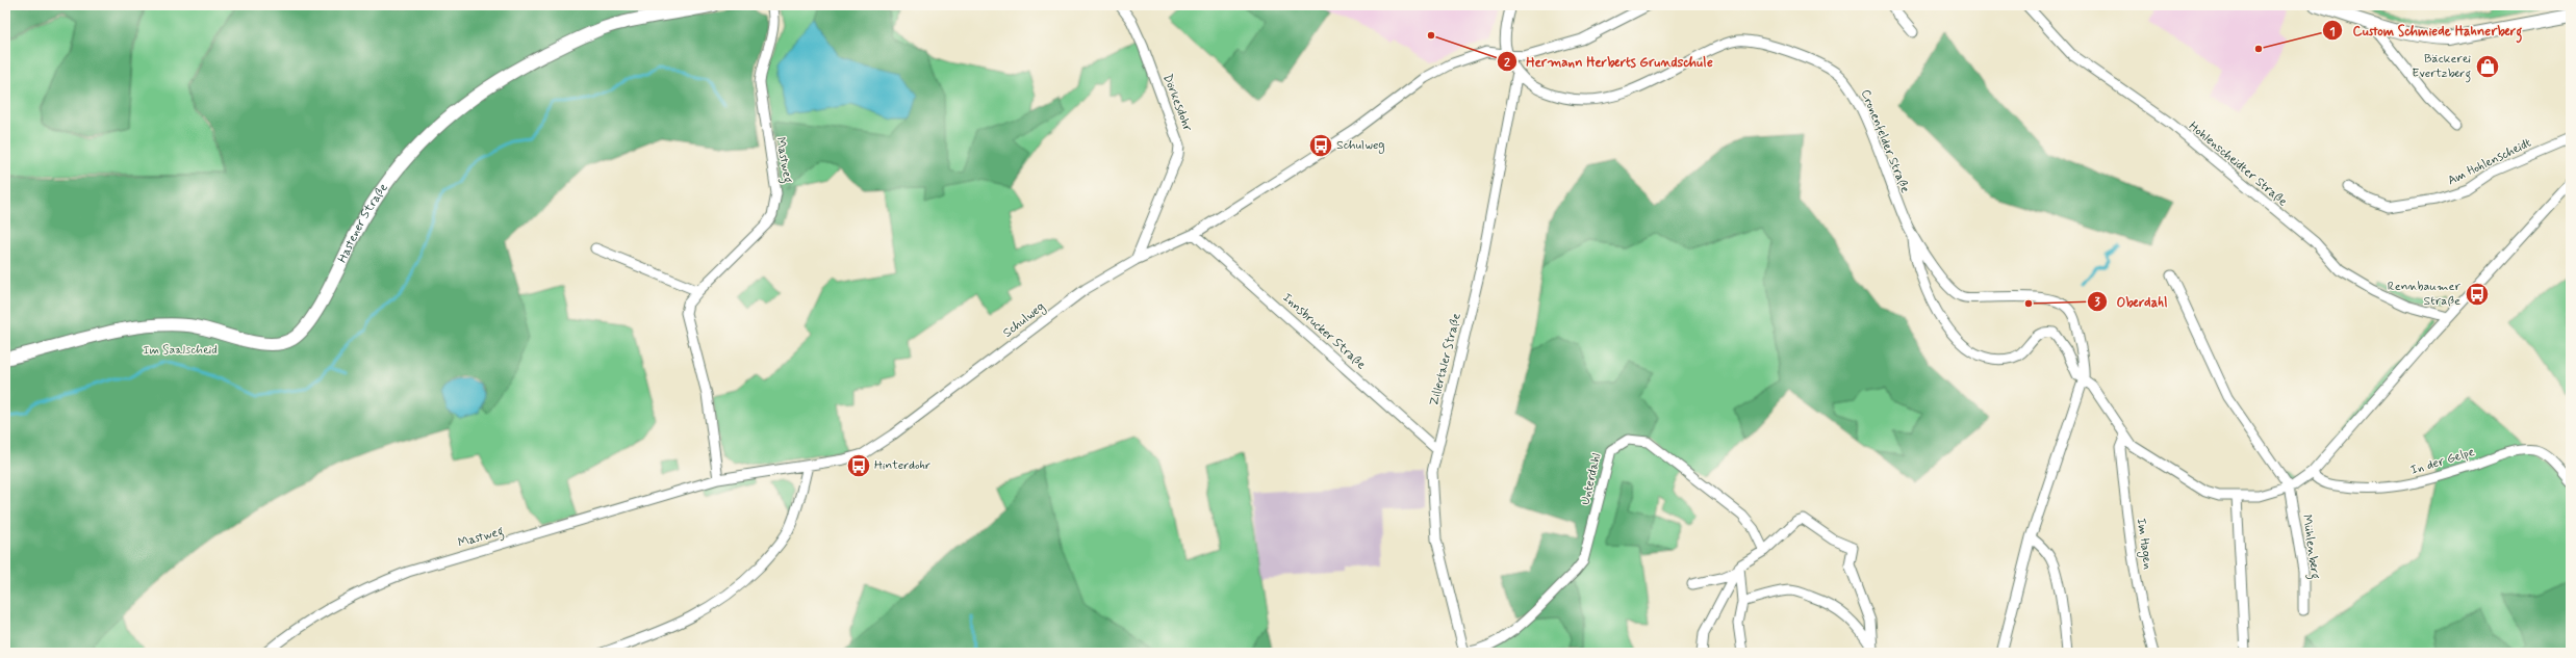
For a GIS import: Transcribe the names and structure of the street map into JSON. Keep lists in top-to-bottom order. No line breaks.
{"streets":{"main road":["Hastener Straße"],"street":["Dörkesdohr","Cronenfelder Straße","Mastweg","Am Hohlenscheidt","Hohlenscheidter Straße","Schulweg","Innsbrucker Straße","Zillertaler Straße","In der Gelpe","Unterdahl","Im Hagen","Mühlenberg"]},"crossings":[["Dörkesdohr","Schulweg"],["Cronenfelder Straße","Schulweg"],["Cronenfelder Straße","Zillertaler Straße"],["Mastweg","Schulweg"],["Schulweg","Innsbrucker Straße"],["Innsbrucker Straße","Zillertaler Straße"],["Zillertaler Straße","Unterdahl"]],"parks":["Im Saalscheid"],"places":{"other":["Hermann Herberts Grundschule","Custom Schmiede Hahnerberg","Oberdahl"],"shop":["Bäckerei Evertzberg"],"bus stop":["Schulweg","Rennbaumer Straße","Hinterdohr"]}}
